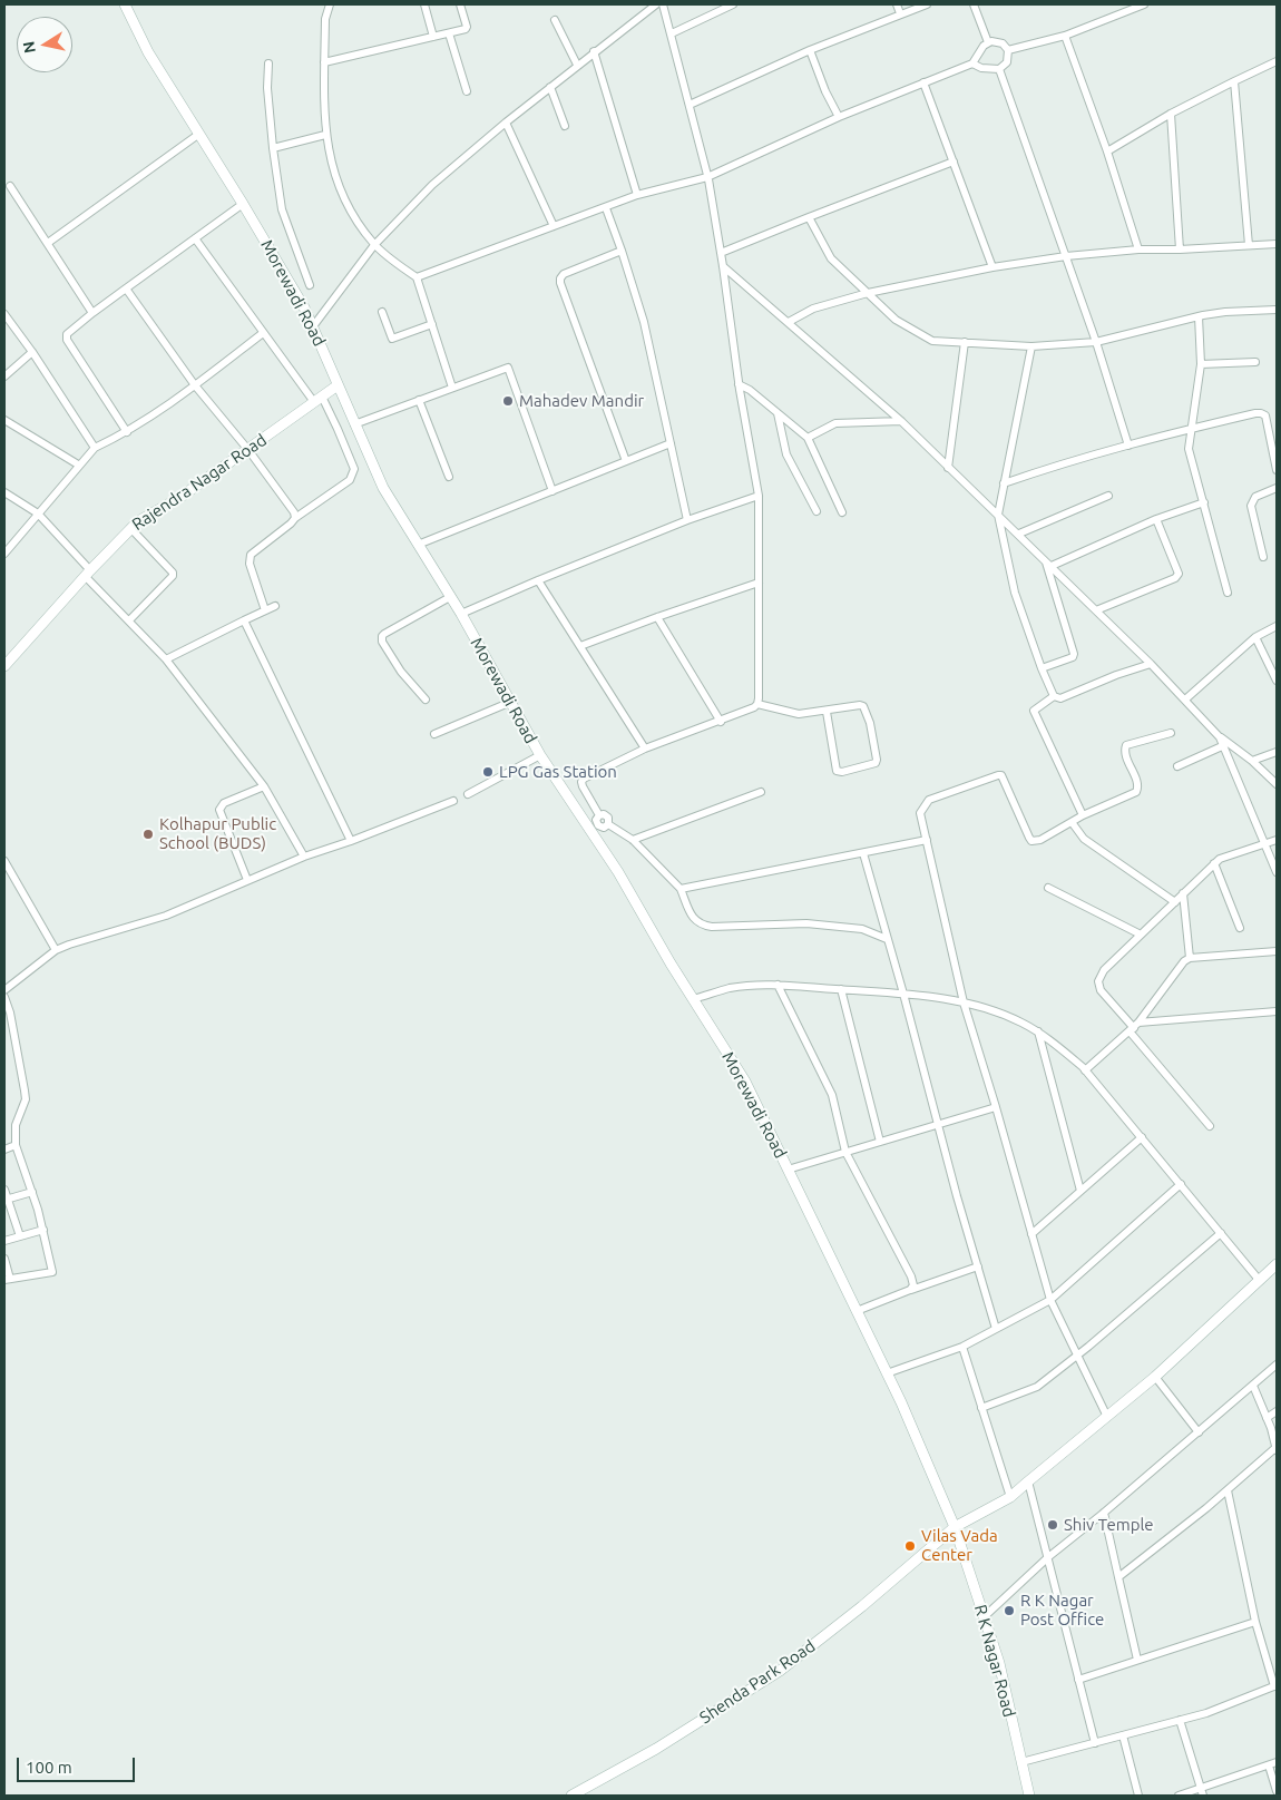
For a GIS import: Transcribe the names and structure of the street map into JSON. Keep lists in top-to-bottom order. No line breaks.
{"streets":{"main road":["Morewadi Road","Rajendra Nagar Road","R K Nagar Road","Shenda Park Road"]},"crossings":[["Morewadi Road","Rajendra Nagar Road"],["Morewadi Road","R K Nagar Road"],["Morewadi Road","Shenda Park Road"],["R K Nagar Road","Shenda Park Road"]],"places":["Mahadev Mandir","LPG Gas Station","Kolhapur Public School (BUDS)","Shiv Temple","Vilas Vada Center","R K Nagar Post Office"],"scale_bar":"100 m","north":"left"}
